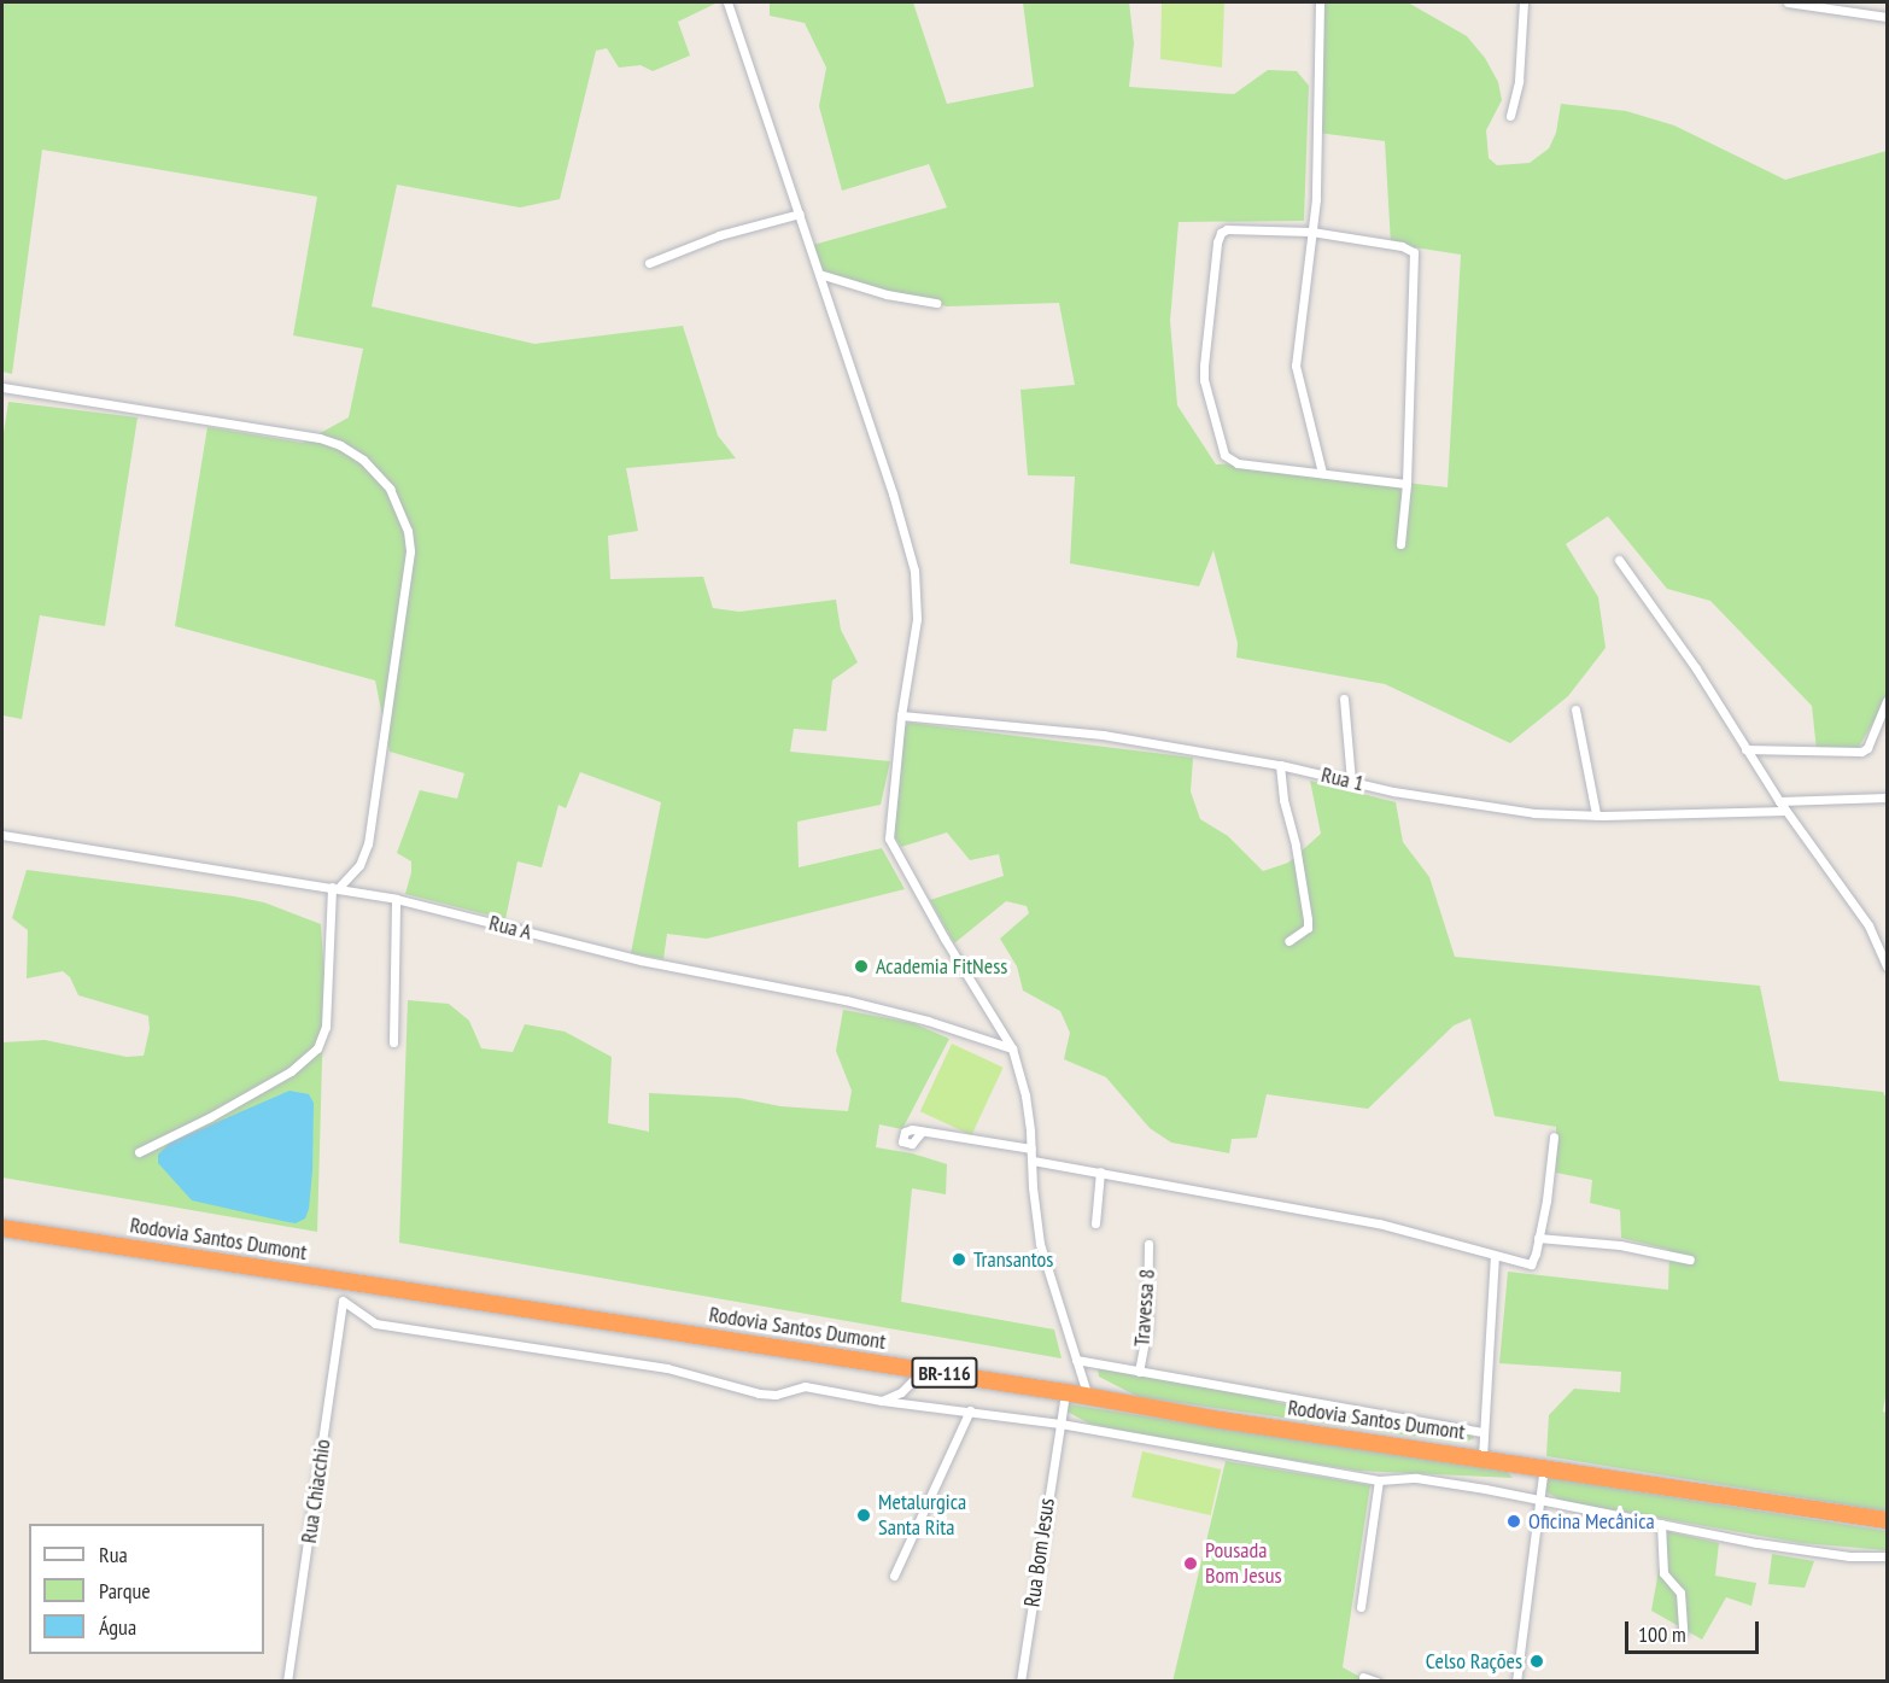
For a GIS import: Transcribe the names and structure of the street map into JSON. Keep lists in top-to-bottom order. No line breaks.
{"streets":{"highway":["Rodovia Santos Dumont","BR-116"],"street":["Rua 1","Rua A","Travessa 8","Rua Chiacchio","Rua Bom Jesus"]},"crossings":[["Rodovia Santos Dumont","Rua Bom Jesus"]],"places":["Academia FitNess","Transantos","Metalurgica Santa Rita","Oficina Mecânica","Pousada Bom Jesus","Celso Rações"],"legend":["Rua","Parque","Água"],"scale_bar":"100 m"}
